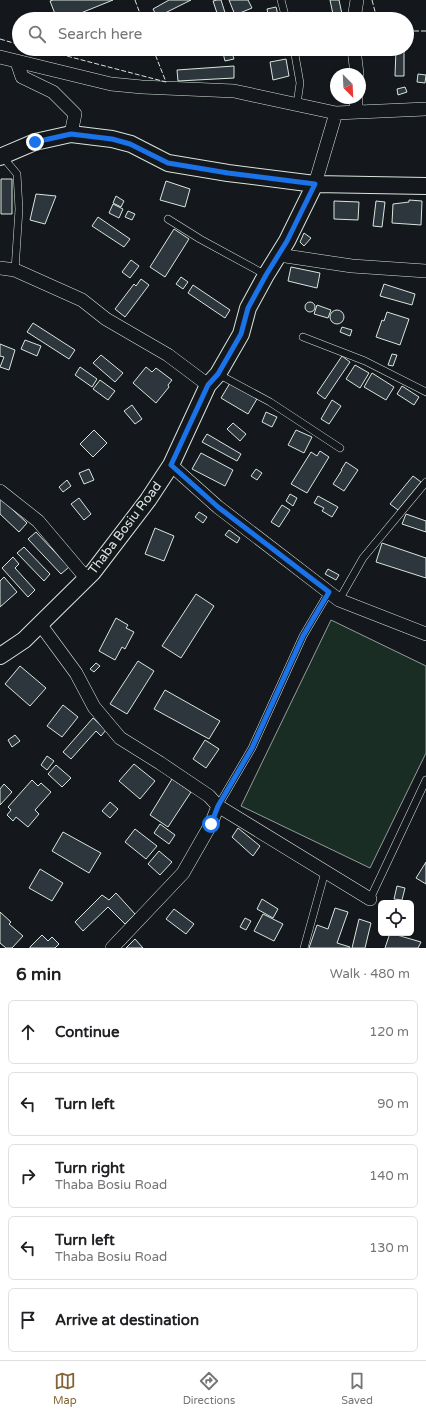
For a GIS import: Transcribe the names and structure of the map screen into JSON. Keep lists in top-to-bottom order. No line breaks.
{"streets":{"street":["Thaba Bosiu Road"]},"north":"bottom right","page":{"search":"Search here","heading":["6 min","Walk · 480 m"],"list":[["Continue","120 m"],["Turn left","90 m"],["Turn right","Thaba Bosiu Road","140 m"],["Turn left","Thaba Bosiu Road","130 m"],"Arrive at destination"],"nav":["Map","Directions","Saved"]}}
